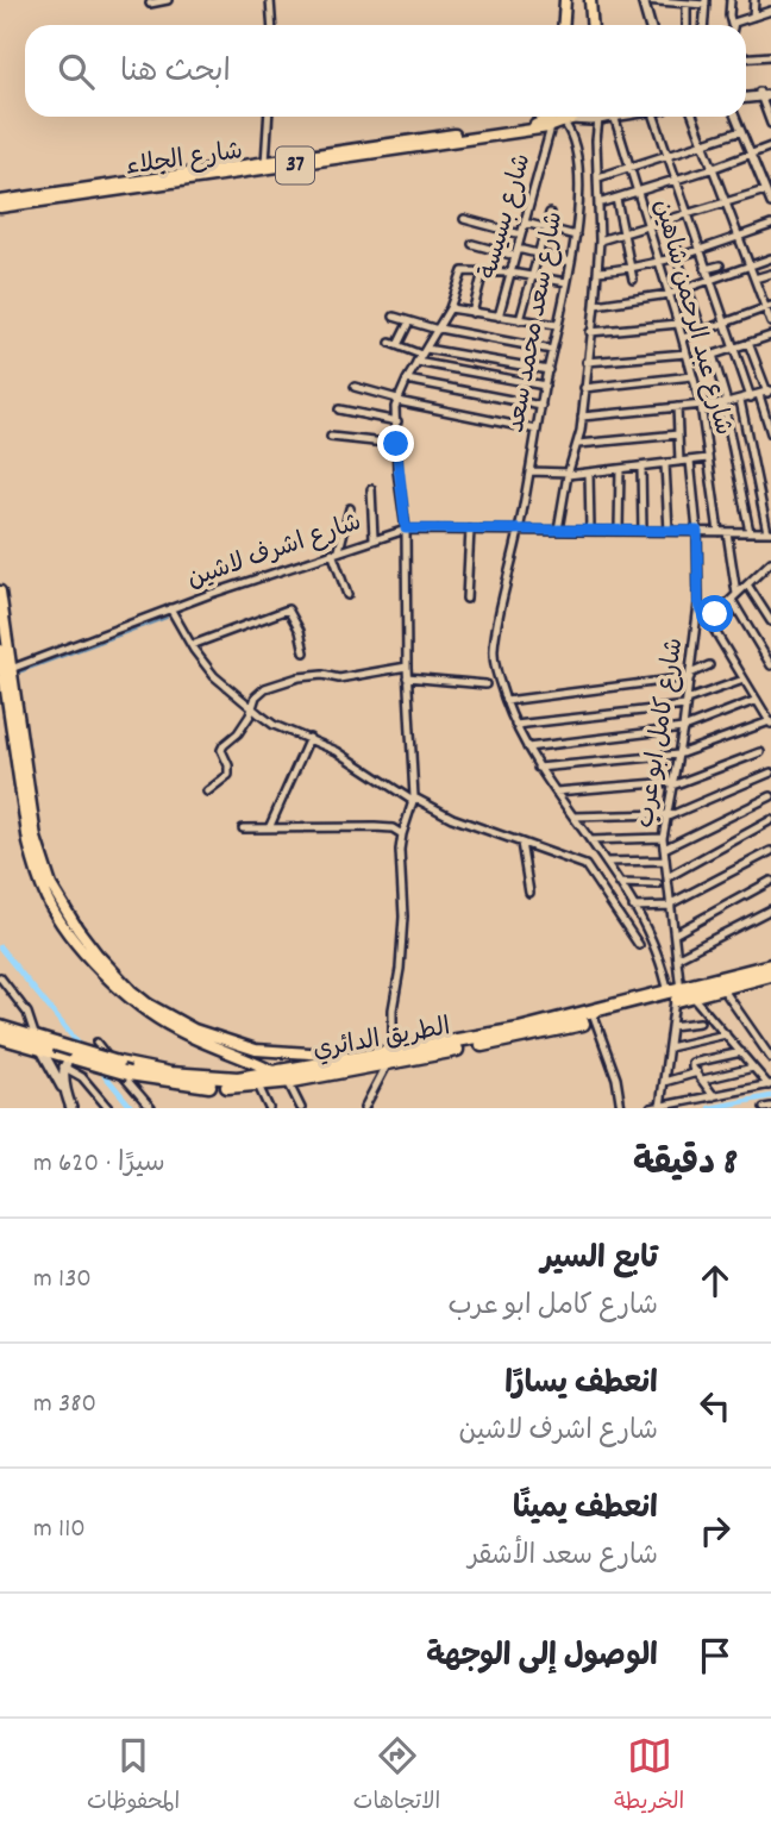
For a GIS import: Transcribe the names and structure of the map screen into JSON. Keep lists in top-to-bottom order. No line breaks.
{"streets":{"highway":["الطريق الدائري"],"main road":["شارع الجلاء","37"],"street":["شارع بسيسة","شارع عبد الرحمن شاهين","شارع سعد محمد سعد","شارع اشرف لاشين","شارع كامل ابو عرب"]},"crossings":[["شارع الجلاء","شارع بسيسة"],["شارع الجلاء","شارع سعد محمد سعد"],["شارع عبد الرحمن شاهين","شارع اشرف لاشين"],["شارع سعد محمد سعد","شارع اشرف لاشين"],["شارع سعد محمد سعد","شارع كامل ابو عرب"],["شارع سعد محمد سعد","الطريق الدائري"],["شارع اشرف لاشين","شارع كامل ابو عرب"],["شارع اشرف لاشين","الطريق الدائري"],["شارع كامل ابو عرب","الطريق الدائري"]],"page":{"search":"ابحث هنا","heading":["8 دقيقة","سيرًا · 620 m"],"list":[["تابع السير","شارع كامل ابو عرب","130 m"],["انعطف يسارًا","شارع اشرف لاشين","380 m"],["انعطف يمينًا","شارع سعد الأشقر","110 m"],"الوصول إلى الوجهة"],"nav":["الخريطة","الاتجاهات","المحفوظات"]}}
